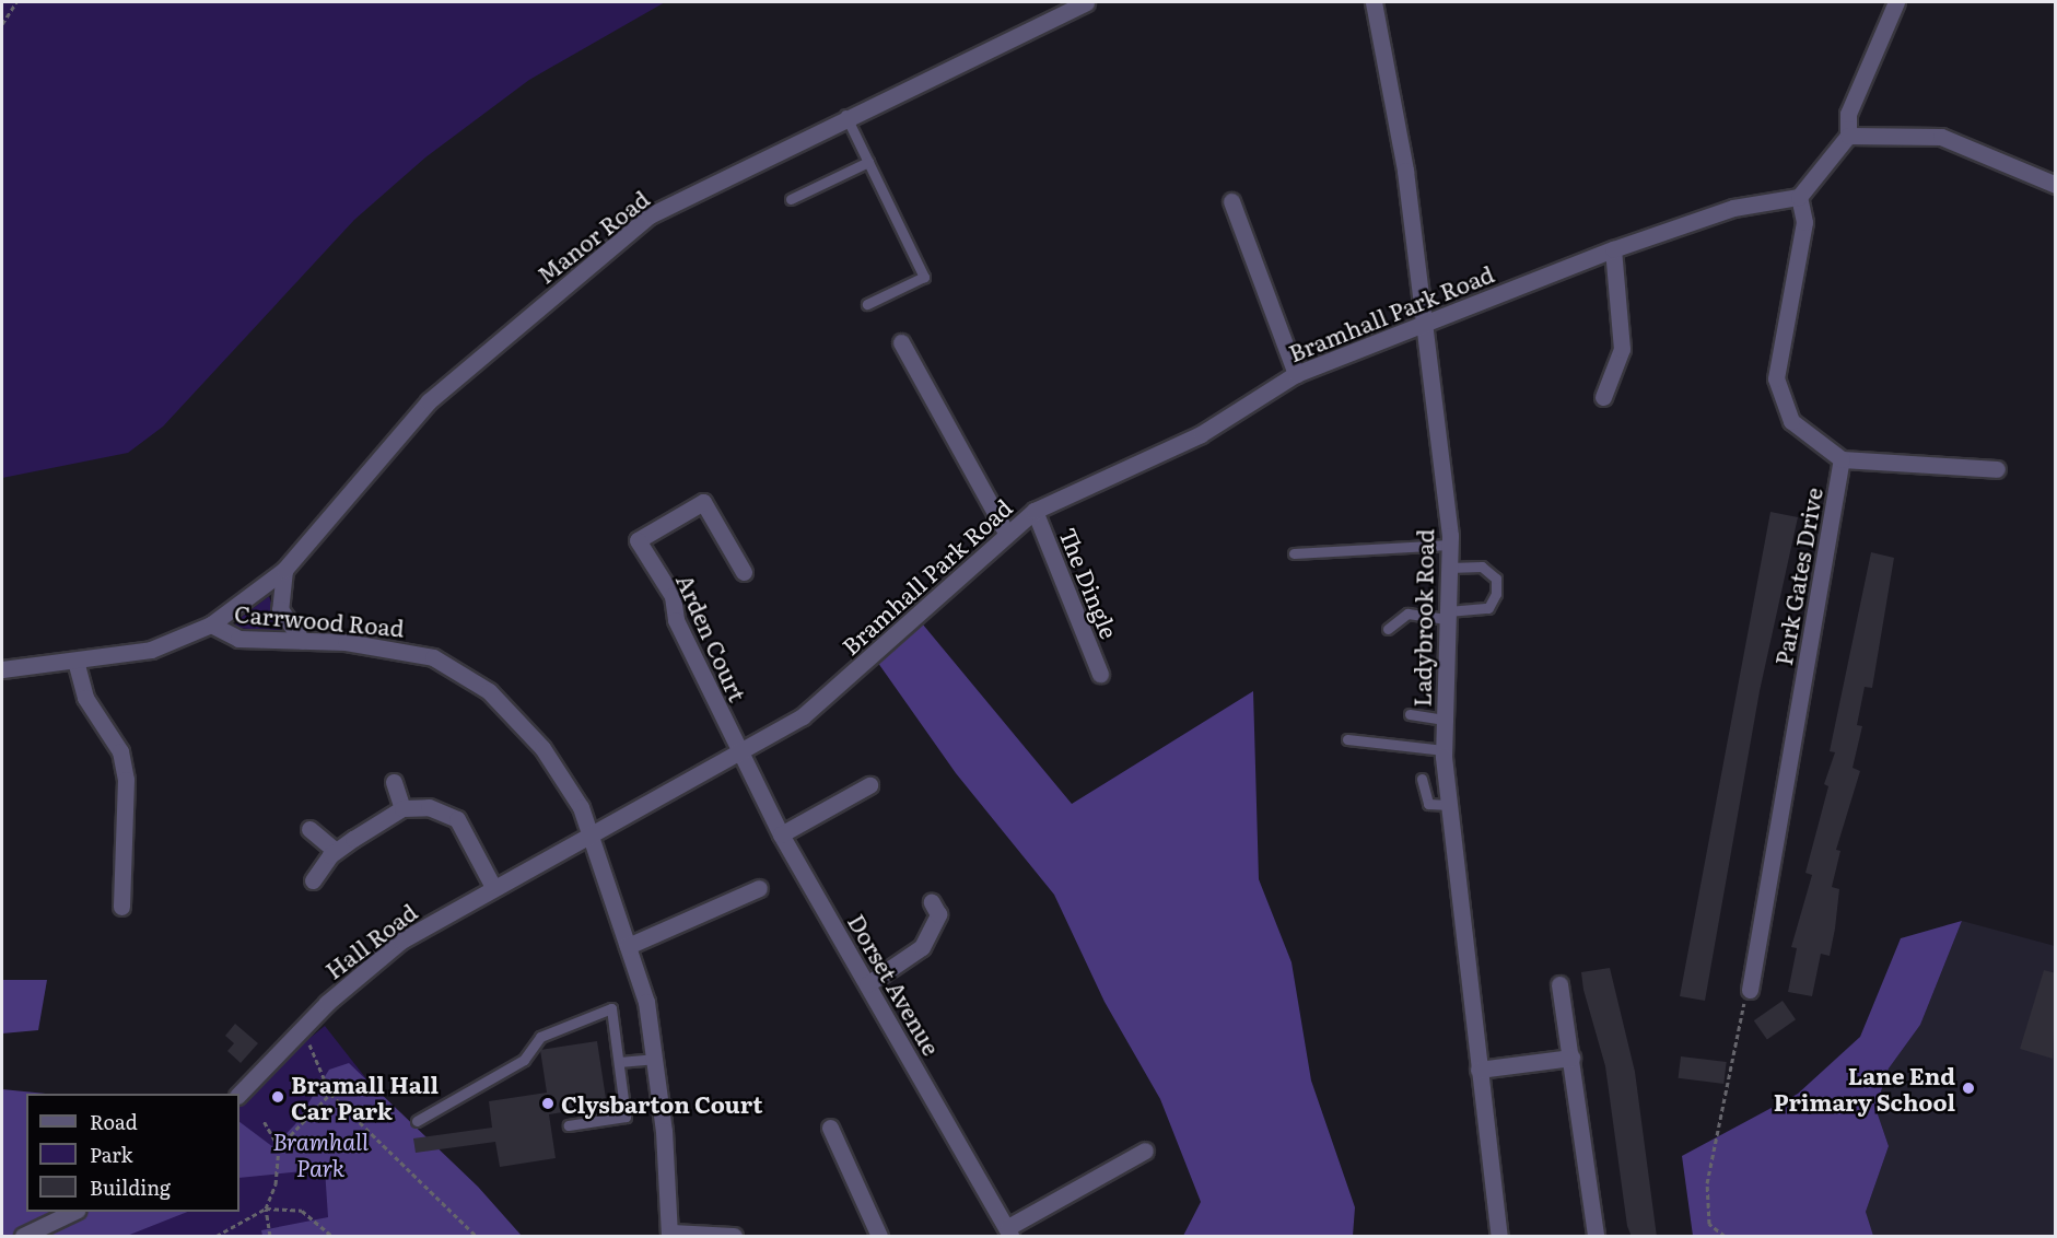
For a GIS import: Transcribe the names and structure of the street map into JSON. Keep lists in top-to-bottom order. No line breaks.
{"streets":{"street":["Manor Road","Bramhall Park Road","Park Gates Drive","The Dingle","Ladybrook Road","Carrwood Road","Arden Court","Hall Road","Dorset Avenue"]},"crossings":[["Manor Road","Carrwood Road"],["Bramhall Park Road","Park Gates Drive"],["Bramhall Park Road","The Dingle"],["Bramhall Park Road","Ladybrook Road"],["Bramhall Park Road","Carrwood Road"],["Bramhall Park Road","Arden Court"],["Bramhall Park Road","Hall Road"],["Bramhall Park Road","Dorset Avenue"],["Carrwood Road","Hall Road"],["Arden Court","Dorset Avenue"]],"parks":["Bramhall Park"],"places":["Lane End Primary School","Bramall Hall Car Park","Clysbarton Court"],"legend":["Road","Park","Building"]}
